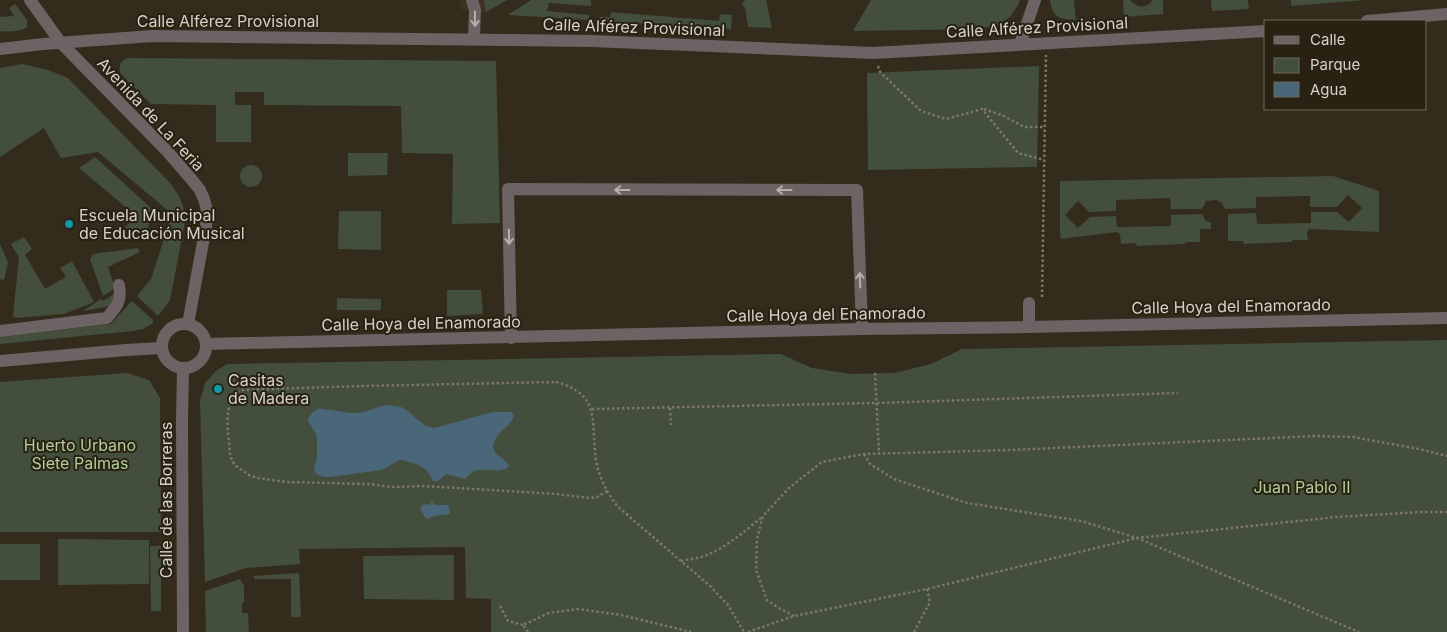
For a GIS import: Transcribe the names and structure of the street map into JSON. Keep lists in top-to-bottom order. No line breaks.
{"streets":{"street":["Calle Alférez Provisional","Avenida de La Feria","Calle Hoya del Enamorado","Calle de las Borreras"]},"crossings":[["Calle Alférez Provisional","Avenida de La Feria"],["Avenida de La Feria","Calle Hoya del Enamorado"],["Avenida de La Feria","Calle de las Borreras"],["Calle Hoya del Enamorado","Calle de las Borreras"]],"parks":["Huerto Urbano Siete Palmas","Juan Pablo II"],"places":["Escuela Municipal de Educación Musical","Casitas de Madera"],"legend":["Calle","Parque","Agua"]}
